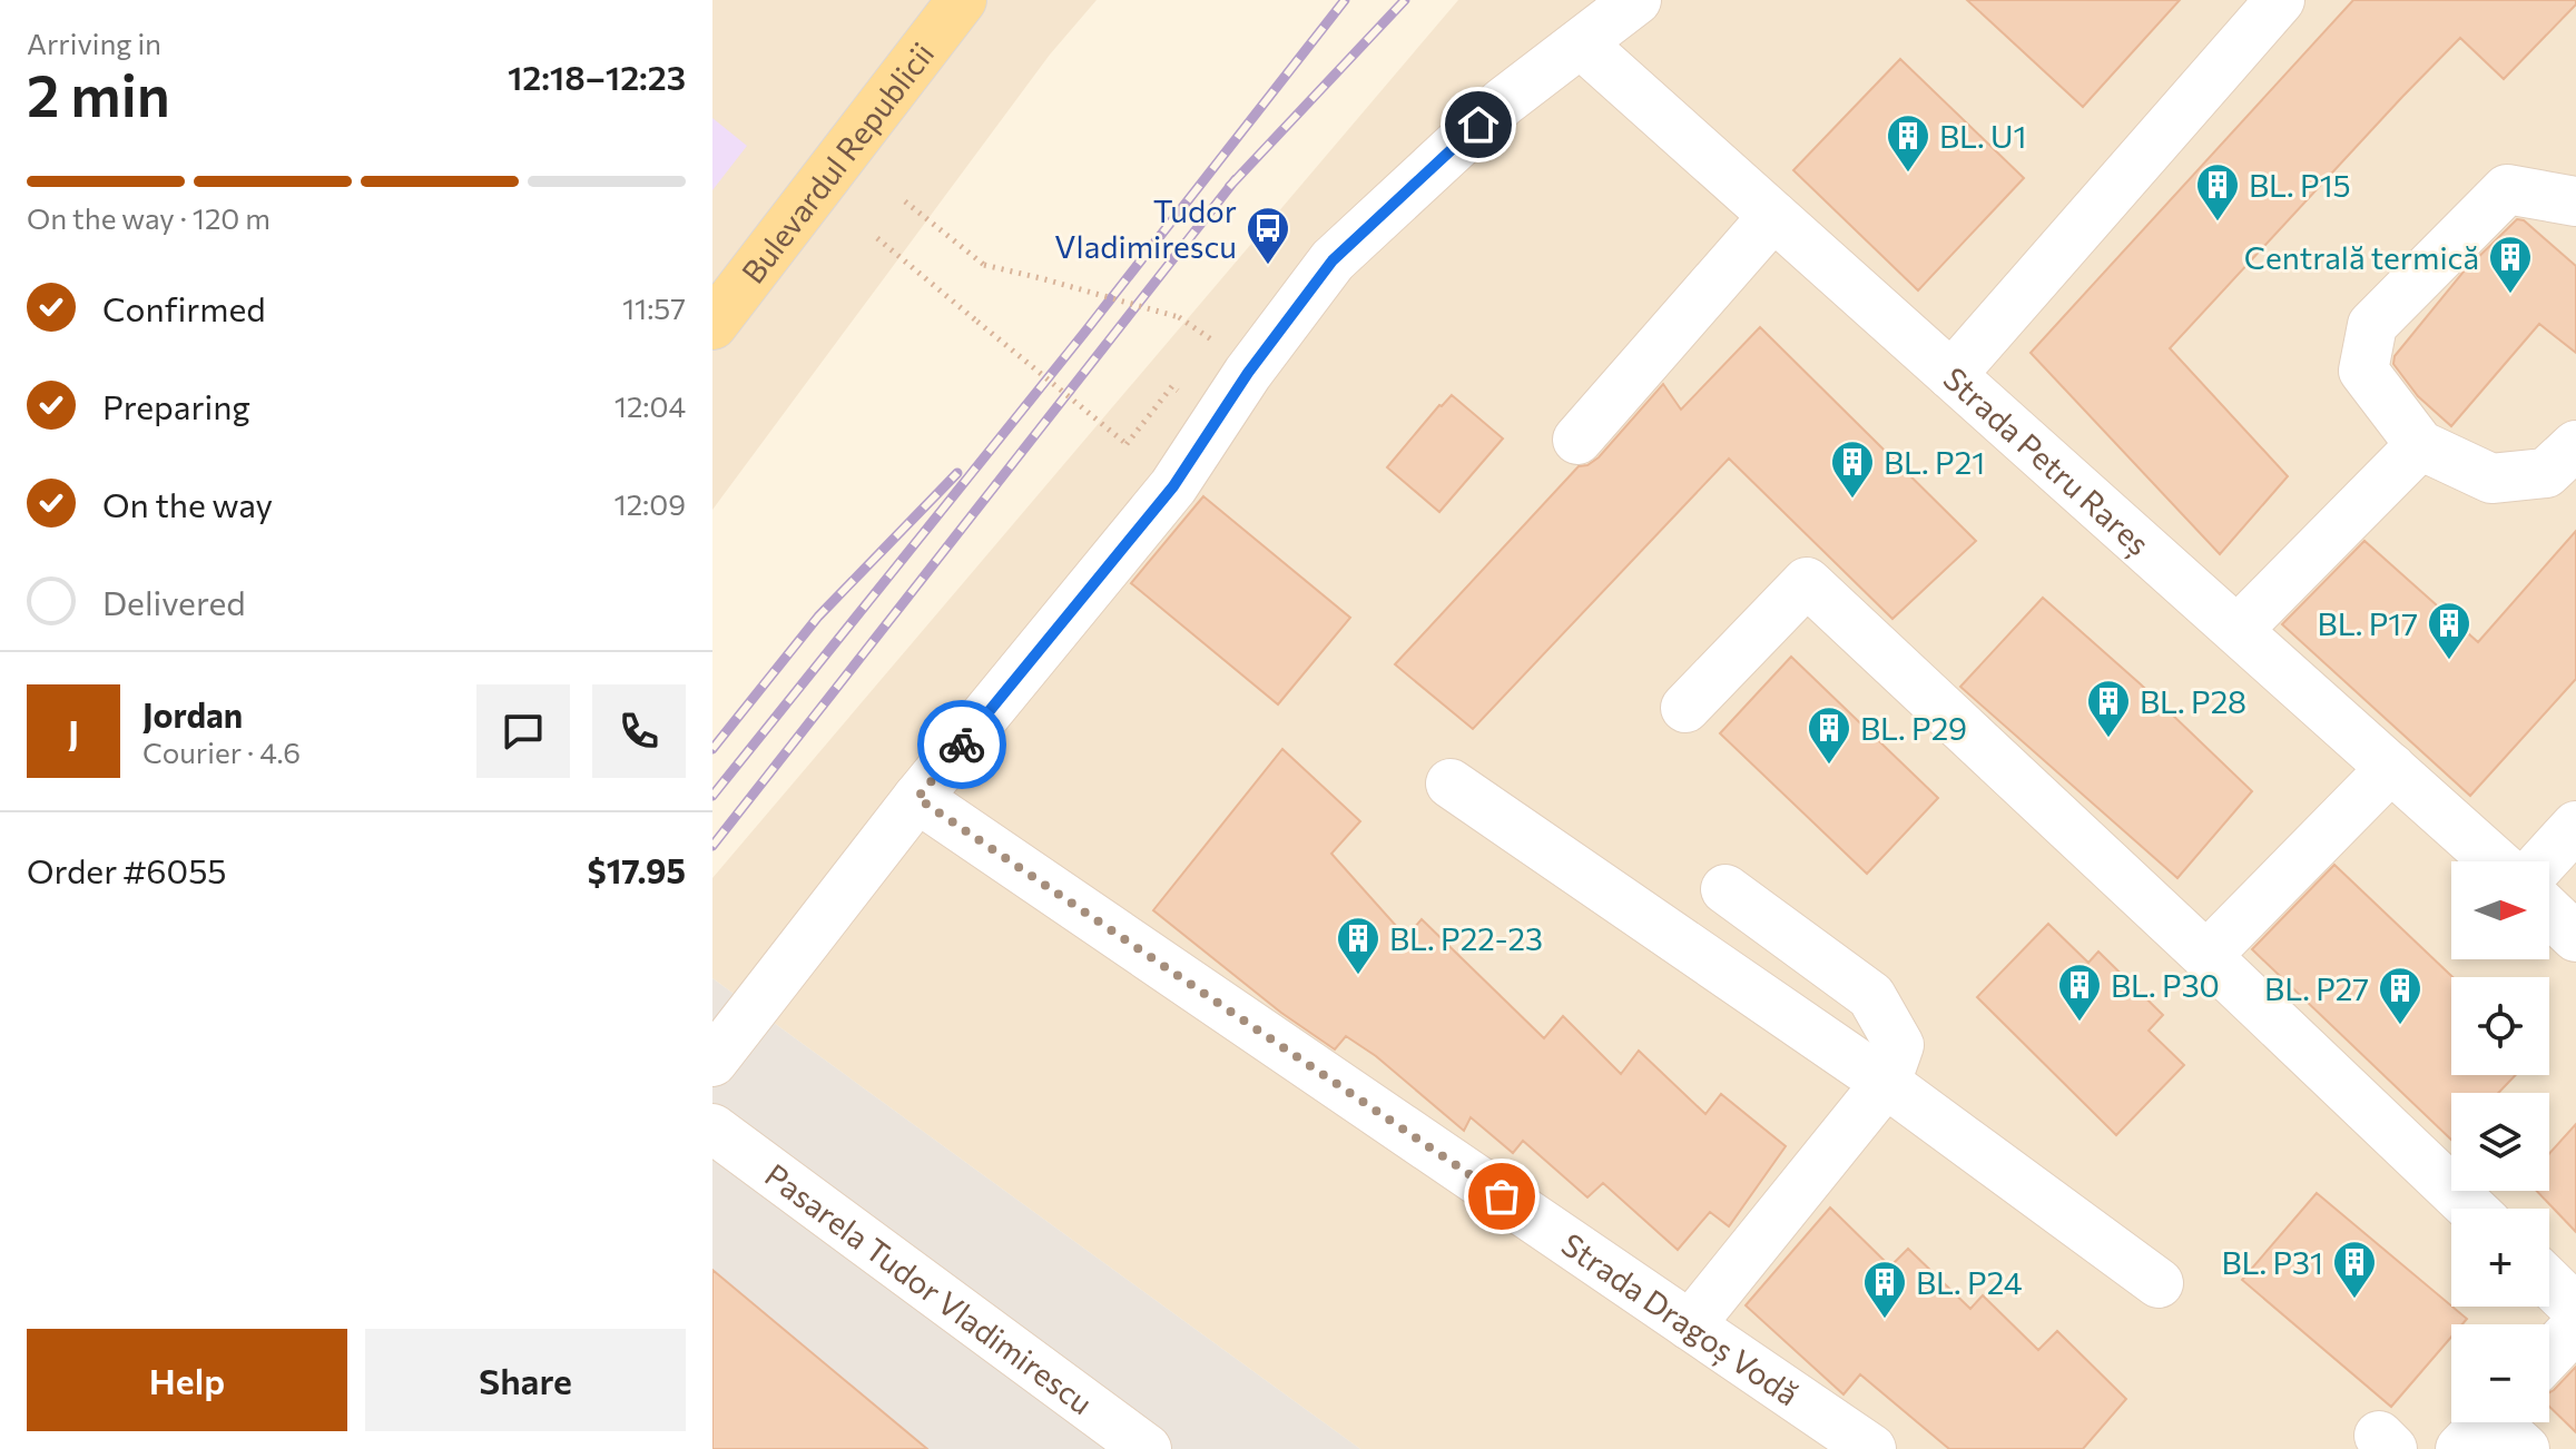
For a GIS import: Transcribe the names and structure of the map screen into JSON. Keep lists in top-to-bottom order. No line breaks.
{"streets":{"main road":["Bulevardul Republicii"],"street":["Strada Petru Rareș","Pasarela Tudor Vladimirescu","Strada Dragoș Vodă"]},"places":{"building":["BL. U1","BL. P15","Centrală termică","BL. P21","BL. P17","BL. P28","BL. P29","BL. P22-23","BL. P30","BL. P27","BL. P31","BL. P24"],"bus stop":["Tudor Vladimirescu"]},"north":"right","page":{"heading":["2 min","Arriving in","12:18–12:23"],"panel":["Jordan","Courier · 4.6","Order #6055","$17.95"],"bar":"On the way · 120 m","list":[["Confirmed","11:57"],["Preparing","12:04"],["On the way","12:09"],"Delivered"],"round":"J","map_buttons":["+","−"],"buttons":["Help","Share"]}}
